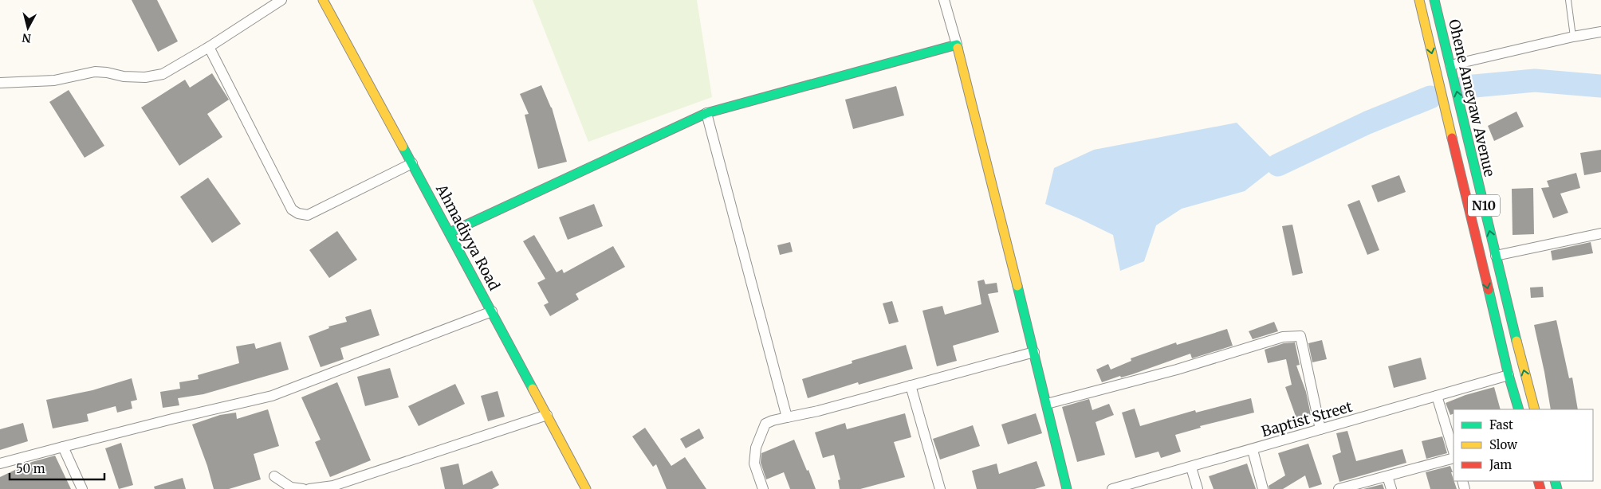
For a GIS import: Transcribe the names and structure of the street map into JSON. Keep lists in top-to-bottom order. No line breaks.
{"streets":{"main road":["Ohene Ameyaw Avenue","N10","Ahmadiyya Road"],"street":["Baptist Street"]},"crossings":[["Ohene Ameyaw Avenue","Baptist Street"]],"legend":["Fast","Slow","Jam"],"scale_bar":"50 m","north":"bottom"}
